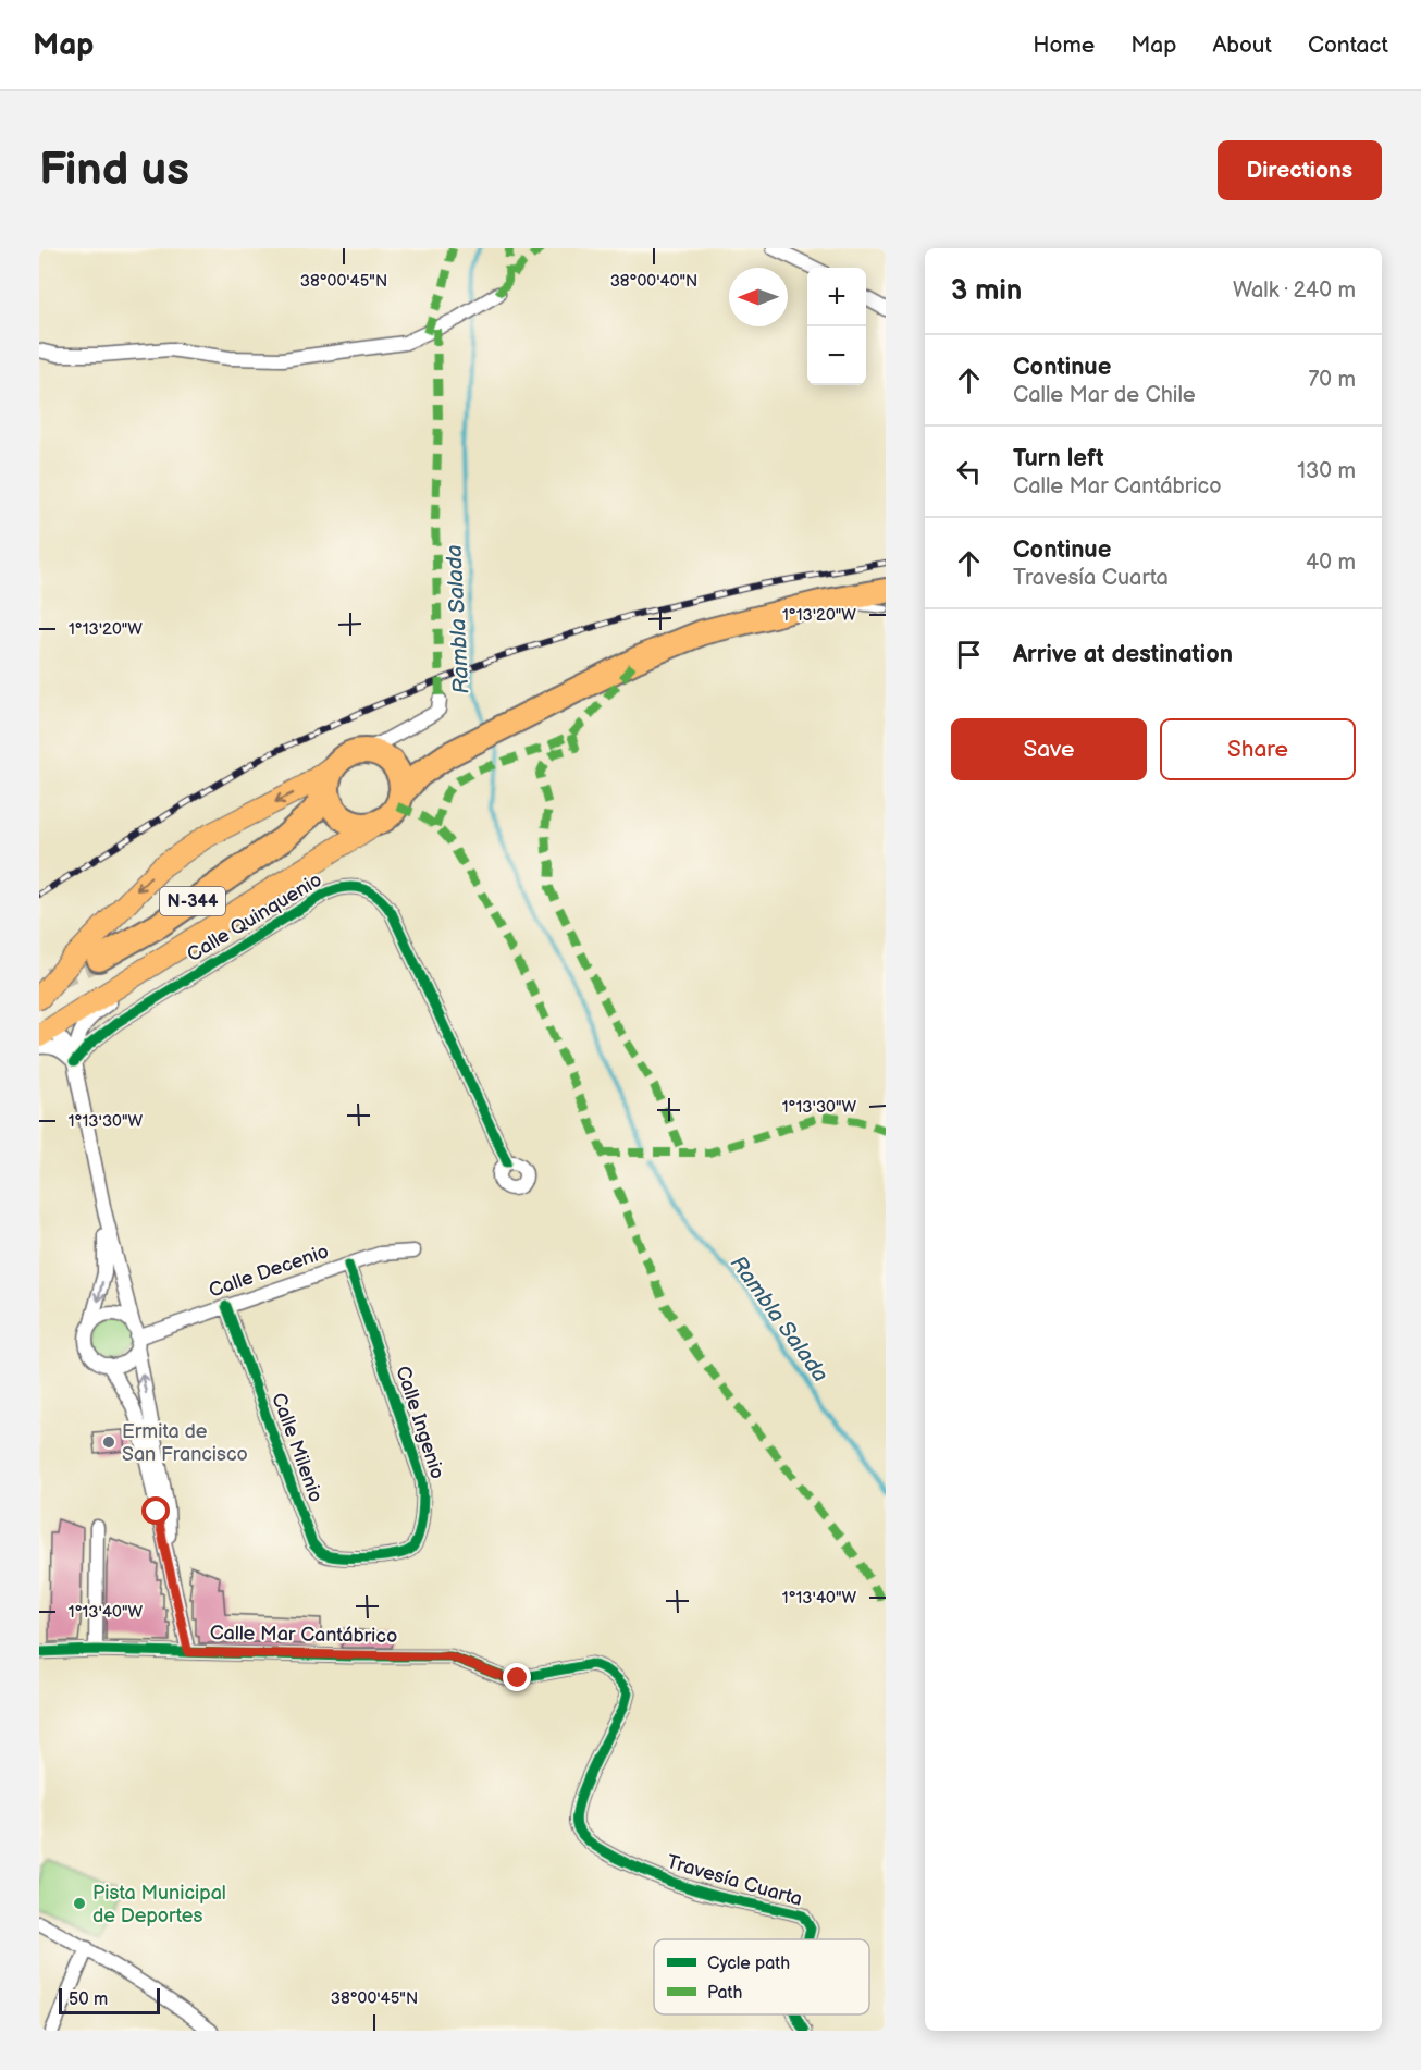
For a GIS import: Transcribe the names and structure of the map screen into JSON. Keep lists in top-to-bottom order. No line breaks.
{"streets":{"highway":["N-344"],"street":["Calle Quinquenio","Calle Decenio","Calle Ingenio","Calle Milenio","Calle Mar Cantábrico","Travesía Cuarta"]},"crossings":[["Calle Decenio","Calle Ingenio"],["Calle Decenio","Calle Milenio"],["Calle Ingenio","Calle Milenio"],["Calle Mar Cantábrico","Travesía Cuarta"]],"water":["Rambla Salada"],"places":["Ermita de San Francisco","Pista Municipal de Deportes"],"legend":["Cycle path","Path"],"scale_bar":"50 m","north":"left","page":{"header":"Map","nav":["Home","Map","About","Contact"],"buttons":["Directions",["Save","Share"]],"title":"Find us","heading":["3 min","Walk · 240 m"],"map_buttons":["+","−"],"list":[["Continue","Calle Mar de Chile","70 m"],["Turn left","Calle Mar Cantábrico","130 m"],["Continue","Travesía Cuarta","40 m"],"Arrive at destination"],"scale":"50 m"},"coordinates":["38°00'45\"N","38°00'40\"N","1°13'20\"W","1°13'30\"W","1°13'40\"W"]}
